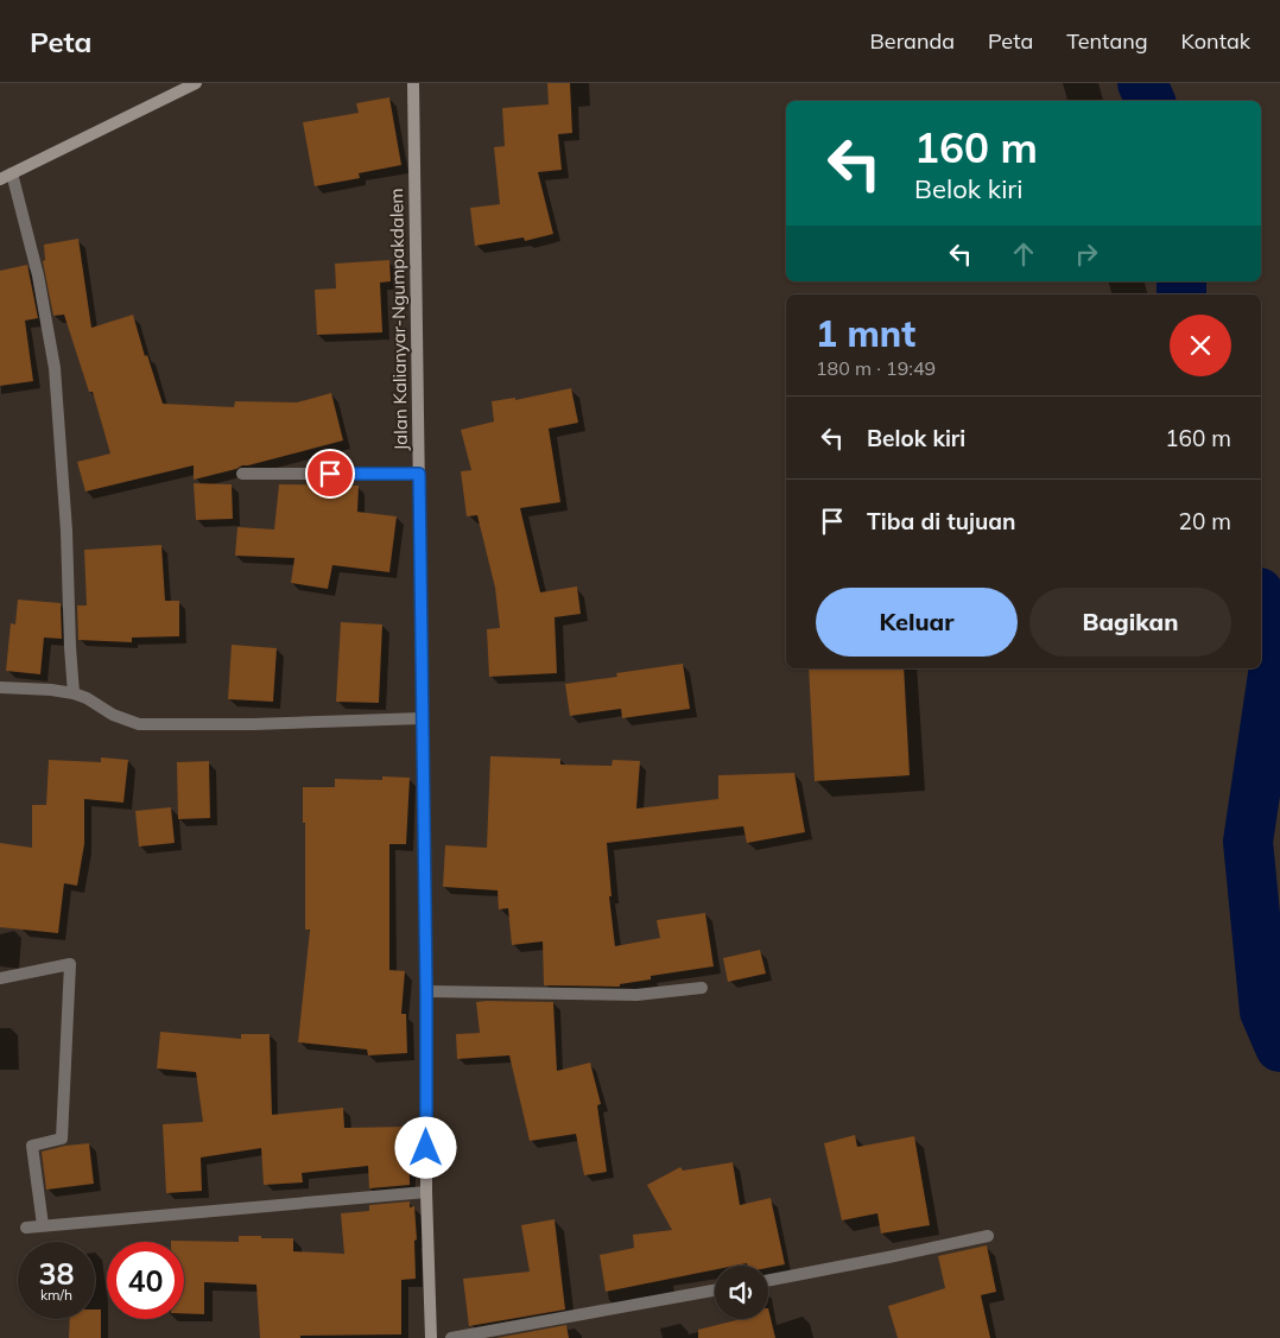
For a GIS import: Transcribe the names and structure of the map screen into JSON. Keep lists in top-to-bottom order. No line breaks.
{"streets":{"street":["Jalan Kalianyar-Ngumpakdalem"]},"page":{"header":"Peta","nav":["Beranda","Peta","Tentang","Kontak"],"turn":["160 m","Belok kiri"],"heading":["1 mnt","180 m · 19:49"],"list":[{"name":"Belok kiri","value":"160 m"},{"name":"Tiba di tujuan","value":"20 m"}],"buttons":["Keluar","Bagikan"],"speed":"38 km/h","limit":"40"}}
